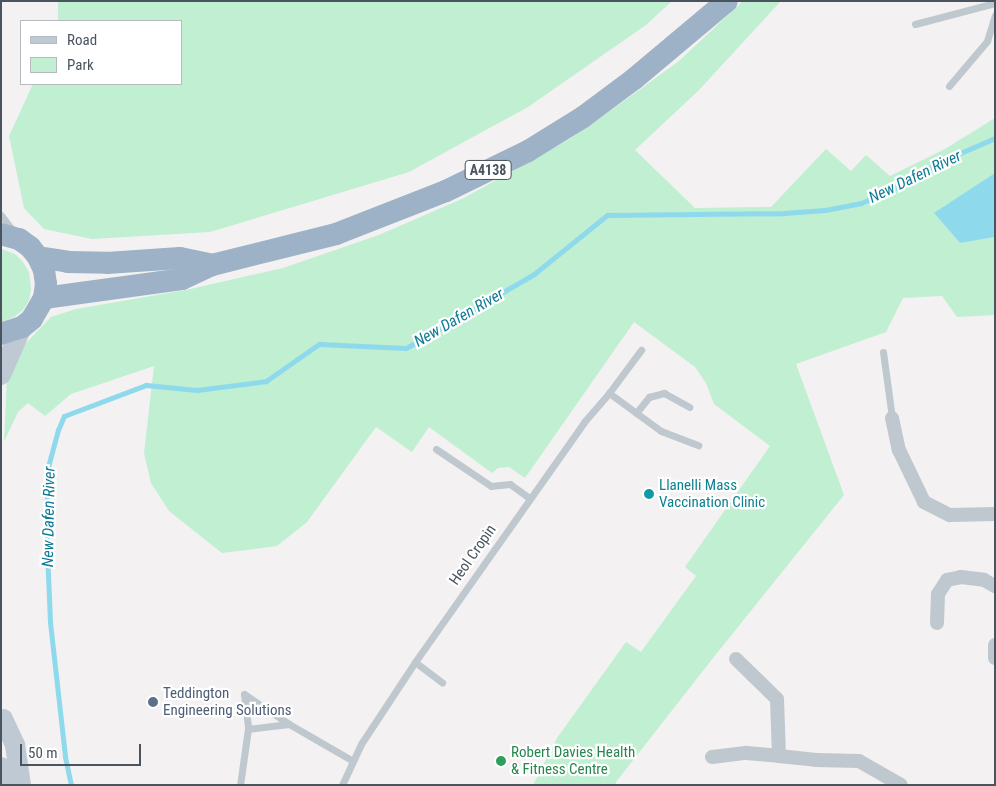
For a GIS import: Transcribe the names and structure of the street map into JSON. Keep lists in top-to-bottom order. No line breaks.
{"streets":{"highway":["A4138"],"lane":["Heol Cropin"]},"water":["New Dafen River"],"places":["Llanelli Mass Vaccination Clinic","Teddington Engineering Solutions","Robert Davies Health & Fitness Centre"],"legend":["Road","Park"],"scale_bar":"50 m"}
